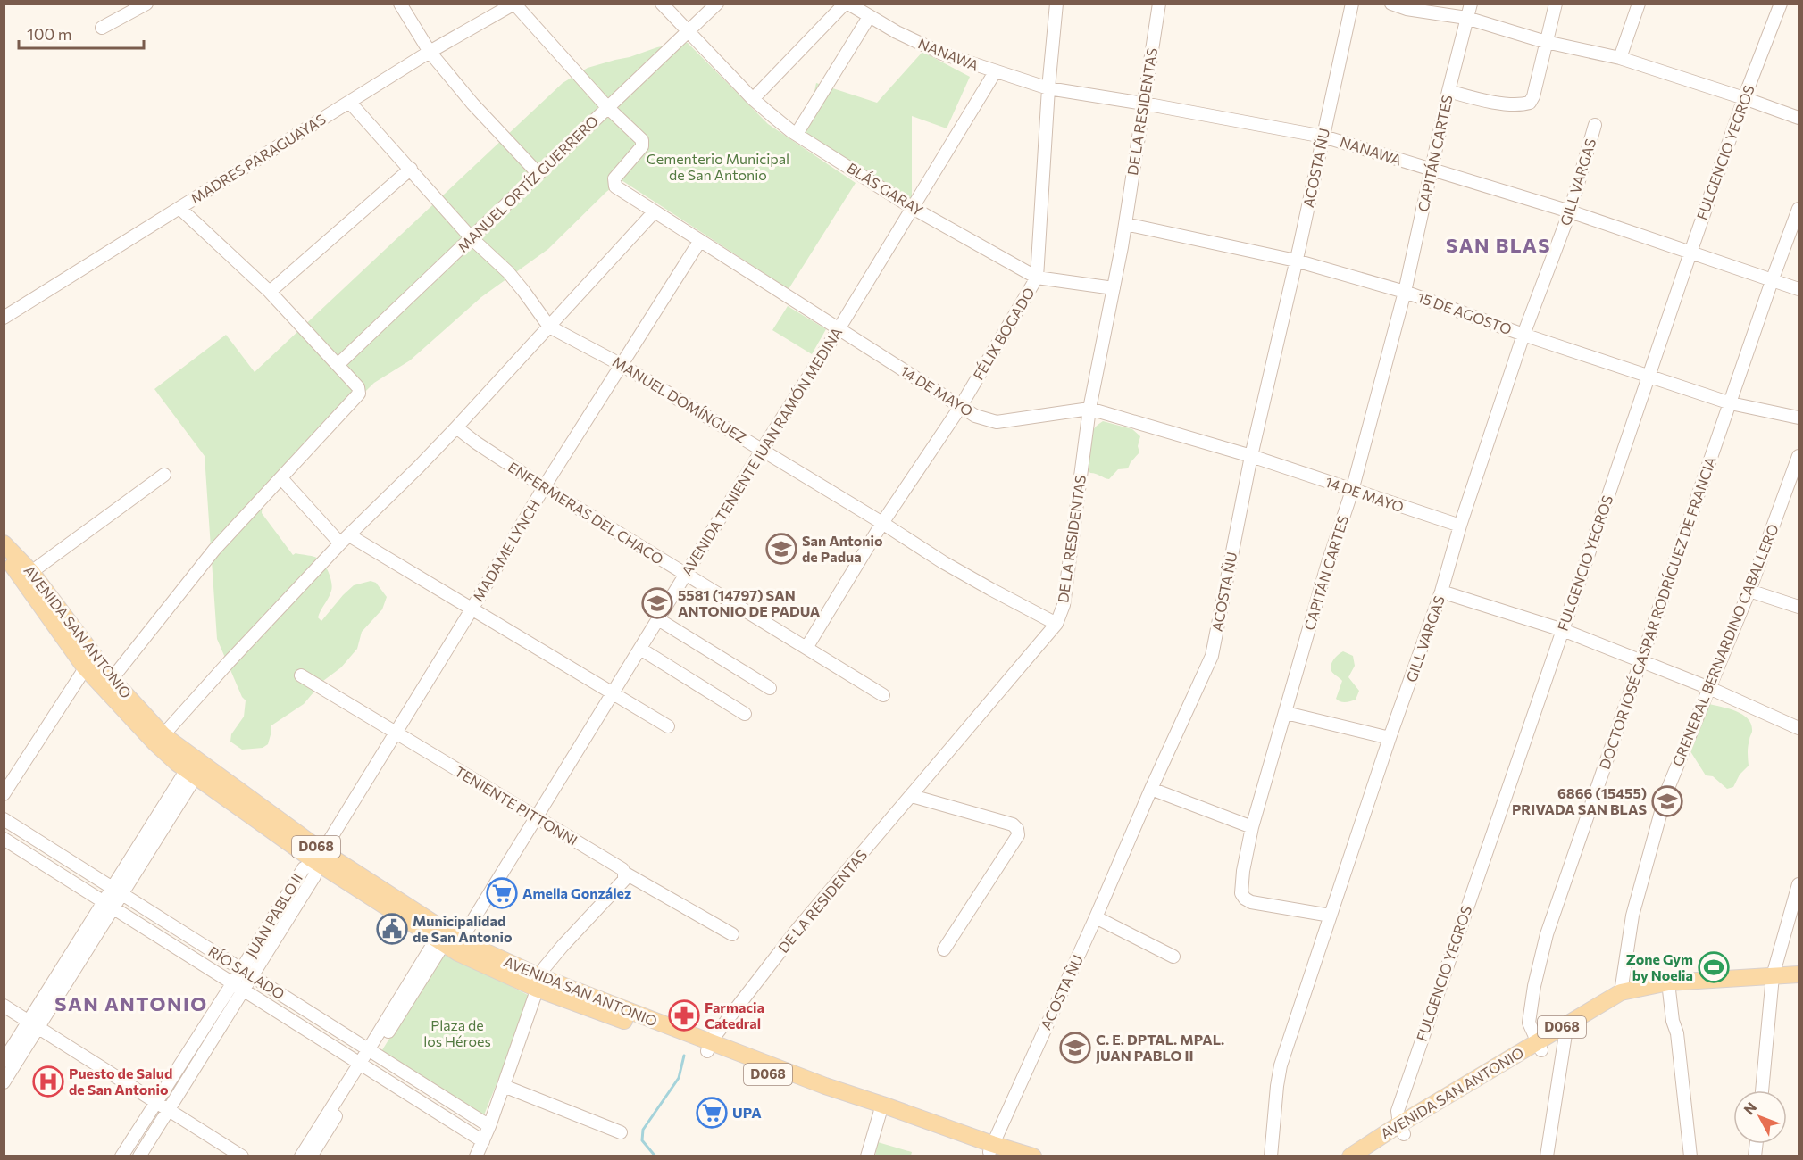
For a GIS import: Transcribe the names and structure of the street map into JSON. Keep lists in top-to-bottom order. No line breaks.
{"streets":{"main road":["AVENIDA SAN ANTONIO","D068"],"street":["NANAWA","DE LA RESIDENTAS","FULGENCIO YEGROS","CAPITÁN CARTES","MADRES PARAGUAYAS","ACOSTA ÑU","GILL VARGAS","MANUEL ORTÍZ GUERRERO","BLÁS GARAY","15 DE AGOSTO","FÉLIX BOGADO","14 DE MAYO","MANUEL DOMÍNGUEZ","AVENIDA TENIENTE JUAN RAMÓN MEDINA","ENFERMERAS DEL CHACO","MADAME LYNCH","DOCTOR JOSÉ GASPAR RODRÍGUEZ DE FRANCIA","GRENERAL BERNARDINO CABALLERO","TENIENTE PITTONNI","JUAN PABLO II","RÍO SALADO"]},"crossings":[["NANAWA","DE LA RESIDENTAS"],["NANAWA","FULGENCIO YEGROS"],["NANAWA","CAPITÁN CARTES"],["NANAWA","ACOSTA ÑU"],["NANAWA","GILL VARGAS"],["NANAWA","FÉLIX BOGADO"],["NANAWA","AVENIDA TENIENTE JUAN RAMÓN MEDINA"],["NANAWA","DOCTOR JOSÉ GASPAR RODRÍGUEZ DE FRANCIA"],["DE LA RESIDENTAS","BLÁS GARAY"],["DE LA RESIDENTAS","15 DE AGOSTO"],["DE LA RESIDENTAS","14 DE MAYO"],["DE LA RESIDENTAS","MANUEL DOMÍNGUEZ"],["DE LA RESIDENTAS","AVENIDA SAN ANTONIO"],["FULGENCIO YEGROS","15 DE AGOSTO"],["FULGENCIO YEGROS","AVENIDA SAN ANTONIO"],["CAPITÁN CARTES","GILL VARGAS"],["CAPITÁN CARTES","15 DE AGOSTO"],["CAPITÁN CARTES","14 DE MAYO"],["ACOSTA ÑU","15 DE AGOSTO"],["ACOSTA ÑU","14 DE MAYO"],["ACOSTA ÑU","AVENIDA SAN ANTONIO"],["GILL VARGAS","15 DE AGOSTO"],["GILL VARGAS","14 DE MAYO"],["MANUEL ORTÍZ GUERRERO","BLÁS GARAY"],["MANUEL ORTÍZ GUERRERO","14 DE MAYO"],["BLÁS GARAY","FÉLIX BOGADO"],["BLÁS GARAY","AVENIDA TENIENTE JUAN RAMÓN MEDINA"],["15 DE AGOSTO","DOCTOR JOSÉ GASPAR RODRÍGUEZ DE FRANCIA"],["FÉLIX BOGADO","14 DE MAYO"],["FÉLIX BOGADO","MANUEL DOMÍNGUEZ"],["FÉLIX BOGADO","ENFERMERAS DEL CHACO"],["14 DE MAYO","AVENIDA TENIENTE JUAN RAMÓN MEDINA"],["14 DE MAYO","MADAME LYNCH"],["MANUEL DOMÍNGUEZ","AVENIDA TENIENTE JUAN RAMÓN MEDINA"],["MANUEL DOMÍNGUEZ","MADAME LYNCH"],["AVENIDA TENIENTE JUAN RAMÓN MEDINA","ENFERMERAS DEL CHACO"],["AVENIDA TENIENTE JUAN RAMÓN MEDINA","AVENIDA SAN ANTONIO"],["AVENIDA TENIENTE JUAN RAMÓN MEDINA","TENIENTE PITTONNI"],["AVENIDA TENIENTE JUAN RAMÓN MEDINA","RÍO SALADO"],["ENFERMERAS DEL CHACO","MADAME LYNCH"],["MADAME LYNCH","AVENIDA SAN ANTONIO"],["MADAME LYNCH","TENIENTE PITTONNI"],["MADAME LYNCH","JUAN PABLO II"],["DOCTOR JOSÉ GASPAR RODRÍGUEZ DE FRANCIA","AVENIDA SAN ANTONIO"],["AVENIDA SAN ANTONIO","GRENERAL BERNARDINO CABALLERO"],["AVENIDA SAN ANTONIO","JUAN PABLO II"],["JUAN PABLO II","RÍO SALADO"]],"districts":["SAN BLAS","SAN ANTONIO"],"parks":["Cementerio Municipal de San Antonio","Plaza de los Héroes"],"places":{"school or university":["San Antonio de Padua","5581 (14797) SAN ANTONIO DE PADUA","6866 (15455) PRIVADA SAN BLAS","C. E. DPTAL. MPAL. JUAN PABLO II"],"supermarket":["Amella González","UPA"],"public building":["Municipalidad de San Antonio"],"sports":["Zone Gym by Noelia"],"pharmacy":["Farmacia Catedral"],"hospital":["Puesto de Salud de San Antonio"]},"scale_bar":"100 m","north":"top left"}
